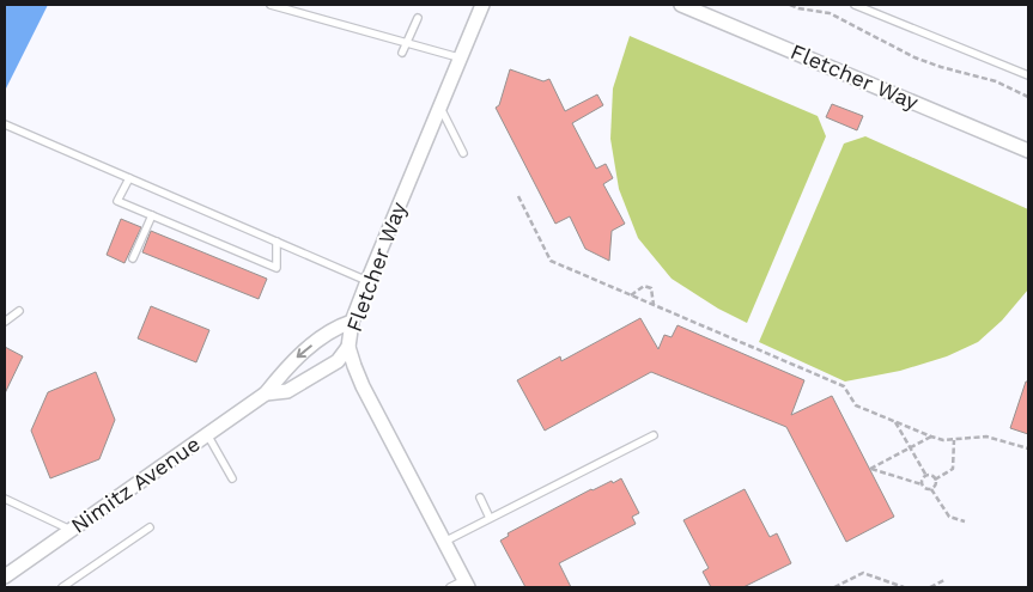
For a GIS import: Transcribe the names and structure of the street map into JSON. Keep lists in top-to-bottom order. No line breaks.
{"streets":{"street":["Fletcher Way","Nimitz Avenue"]},"crossings":[["Fletcher Way","Nimitz Avenue"]]}
